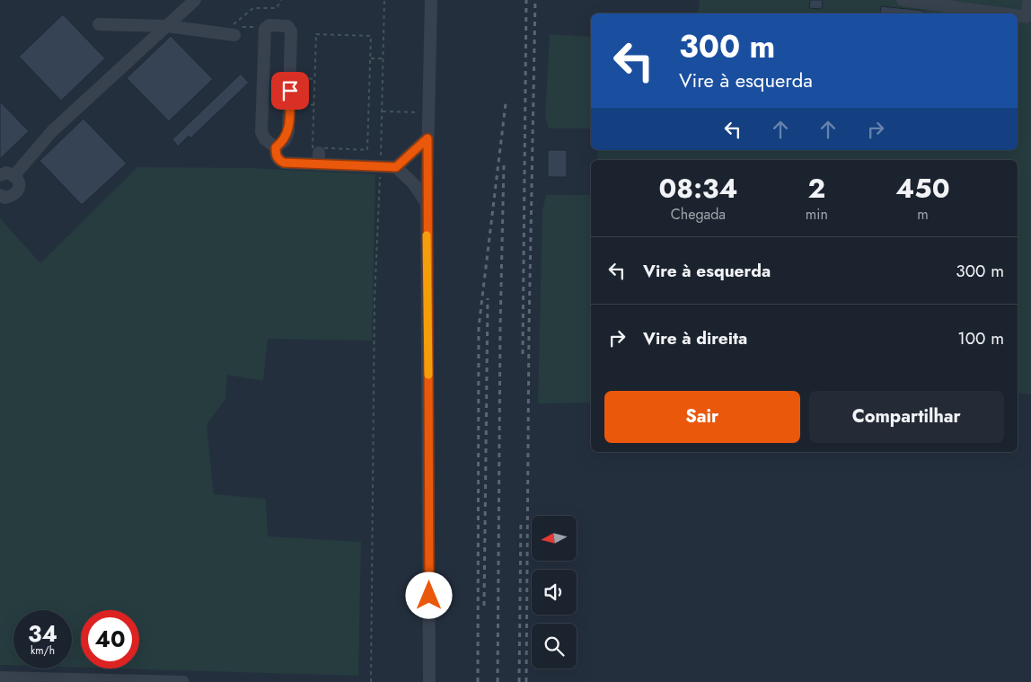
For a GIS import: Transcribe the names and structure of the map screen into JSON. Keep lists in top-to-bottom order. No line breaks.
{"north":"left","page":{"turn":["300 m","Vire à esquerda"],"eta":["08:34","Chegada","2","min","450","m"],"list":[{"name":"Vire à esquerda","value":"300 m"},{"name":"Vire à direita","value":"100 m"}],"buttons":["Sair","Compartilhar"],"speed":"34 km/h","limit":"40"}}
